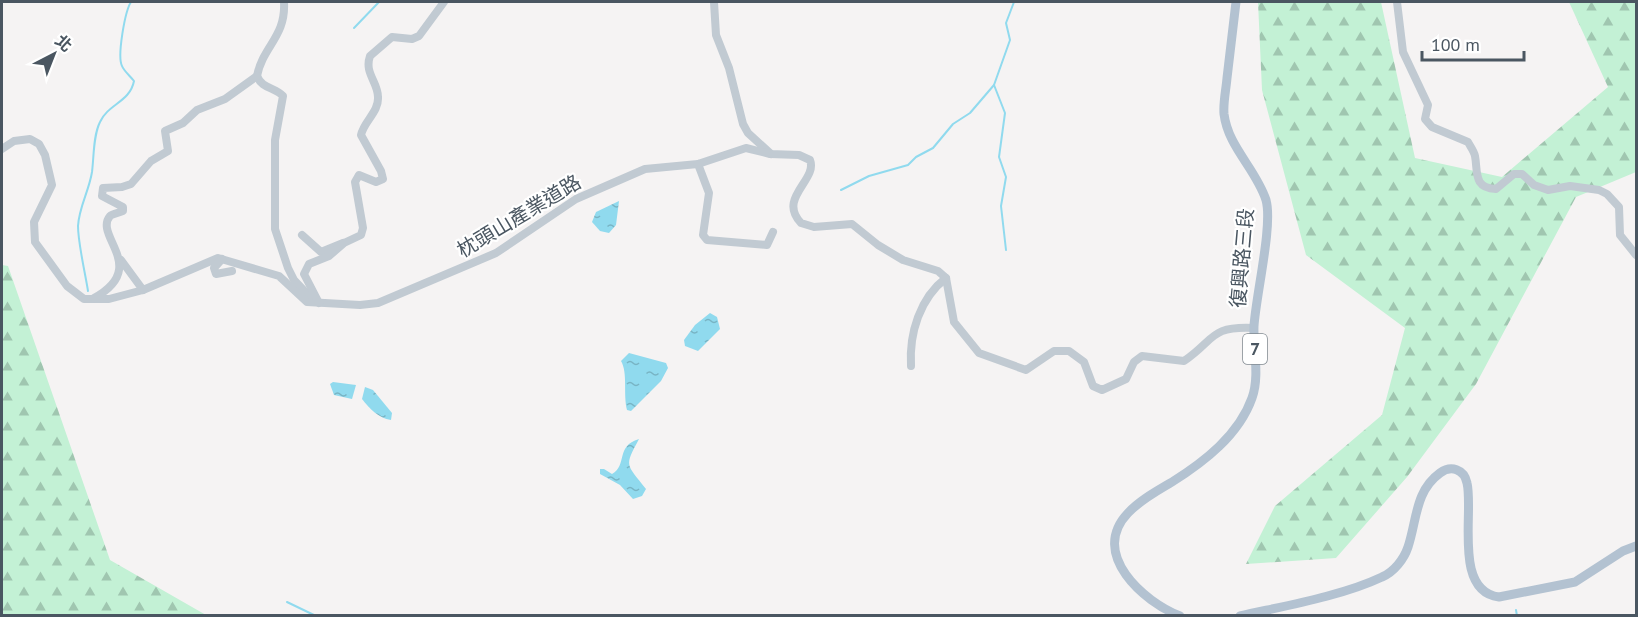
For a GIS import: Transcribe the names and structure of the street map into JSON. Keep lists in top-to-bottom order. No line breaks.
{"streets":{"main road":["復興路三段","7"],"street":["枕頭山產業道路"]},"scale_bar":"100 m","north":"top right"}
